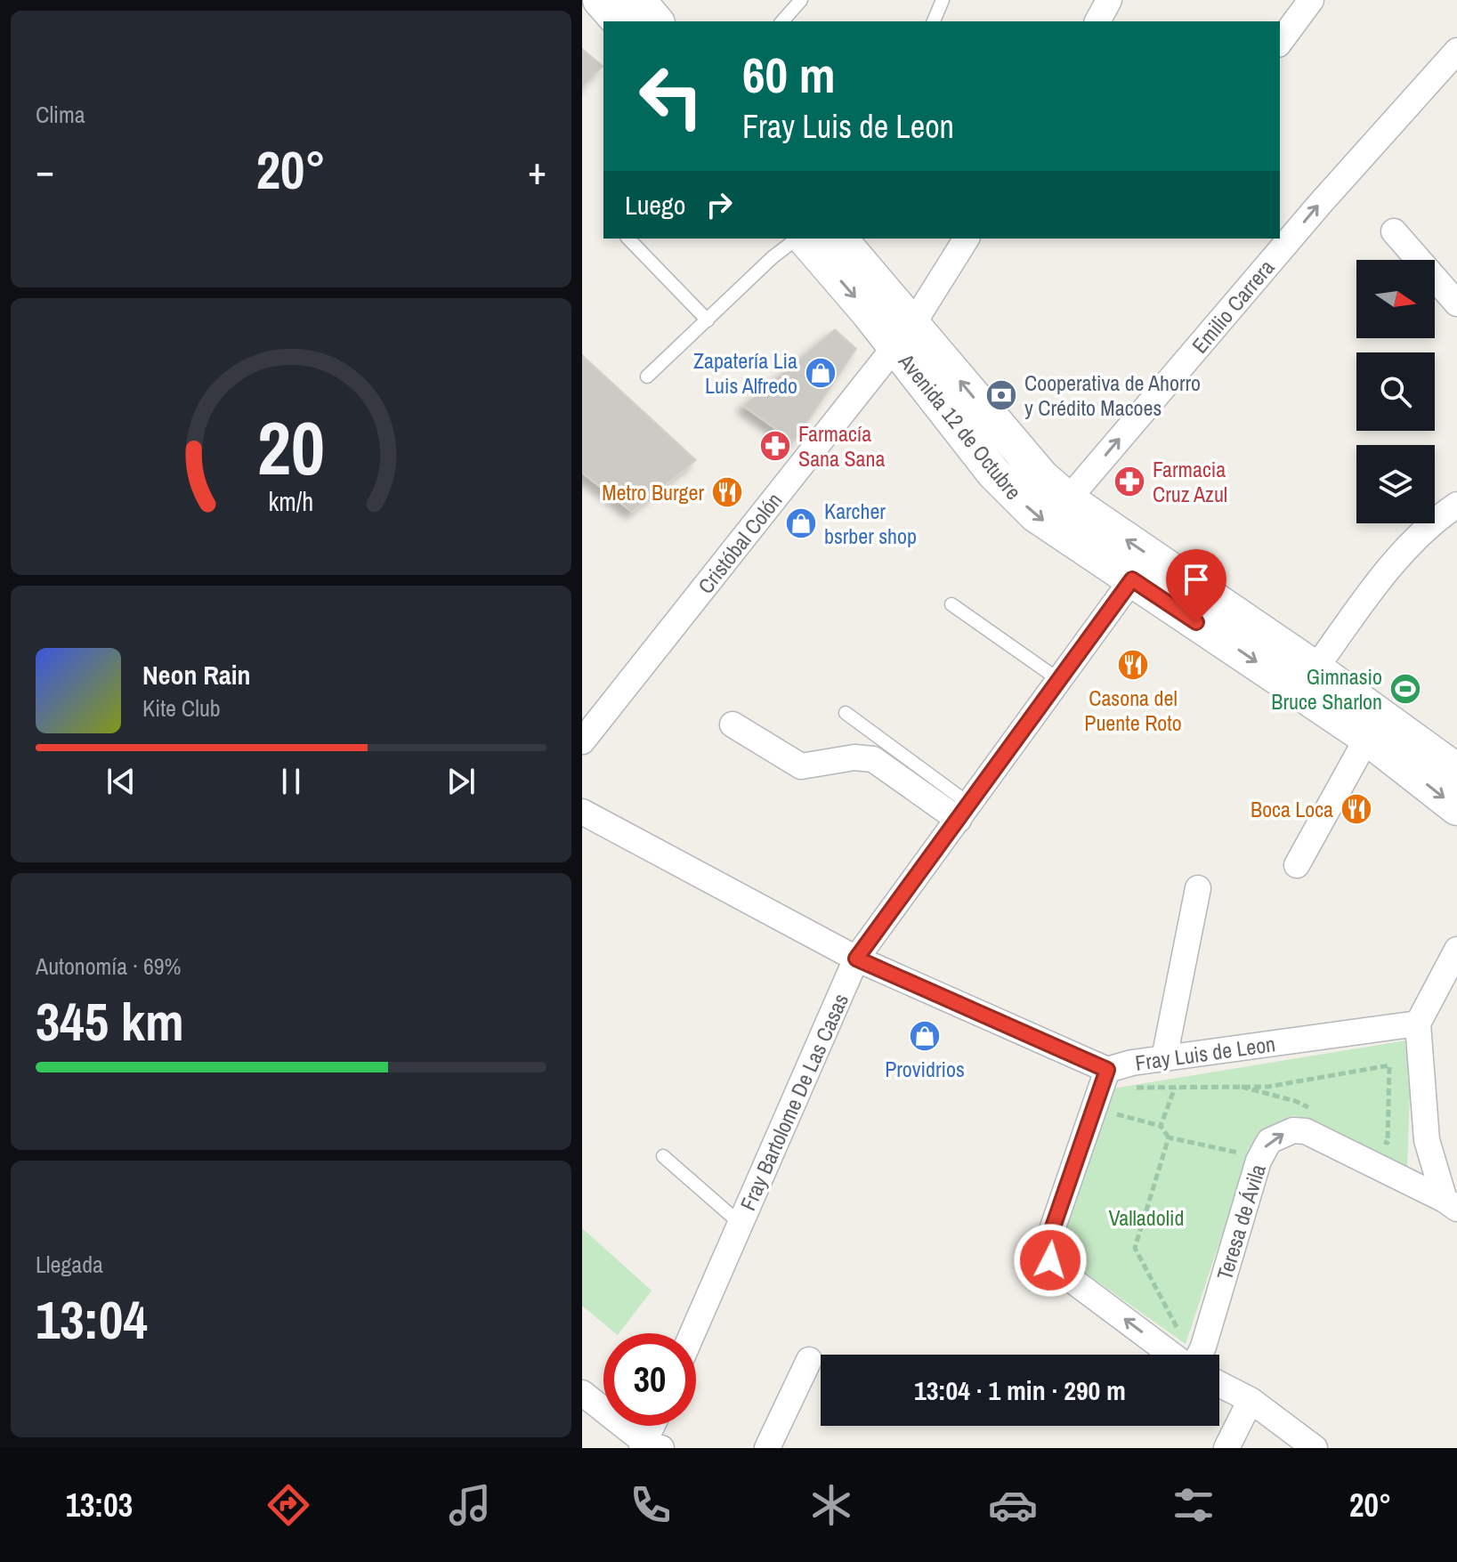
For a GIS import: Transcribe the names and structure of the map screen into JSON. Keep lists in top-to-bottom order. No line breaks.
{"streets":{"main road":["Avenida 12 de Octubre"],"street":["Emilio Carrera","Cristóbal Colón","Fray Luis de Leon","Fray Bartolome De Las Casas","Teresa de Ávila"]},"crossings":[["Emilio Carrera","Avenida 12 de Octubre"],["Avenida 12 de Octubre","Cristóbal Colón"],["Avenida 12 de Octubre","Fray Bartolome De Las Casas"],["Fray Luis de Leon","Fray Bartolome De Las Casas"],["Fray Luis de Leon","Teresa de Ávila"]],"one_way":["Emilio Carrera"],"parks":["Valladolid"],"places":{"shop":["Zapatería Lia Luis Alfredo","Karcher bsrber shop","Providrios"],"bank":["Cooperativa de Ahorro y Crédito Macoes"],"pharmacy":["Farmacía Sana Sana","Farmacia Cruz Azul"],"restaurant":["Metro Burger","Casona del Puente Roto","Boca Loca"],"sports":["Gimnasio Bruce Sharlon"]},"north":"right","page":{"tile":["Clima",["Autonomía · 69%","345 km"],["Llegada","13:04"]],"turn":["60 m","Fray Luis de Leon"],"heat":["−","20°","+"],"then":"Luego","song":["Neon Rain","Kite Club"],"limit":"30","trip":"13:04 · 1 min · 290 m","tabs":["13:03","20°"],"gauge":["20","km/h"]}}
